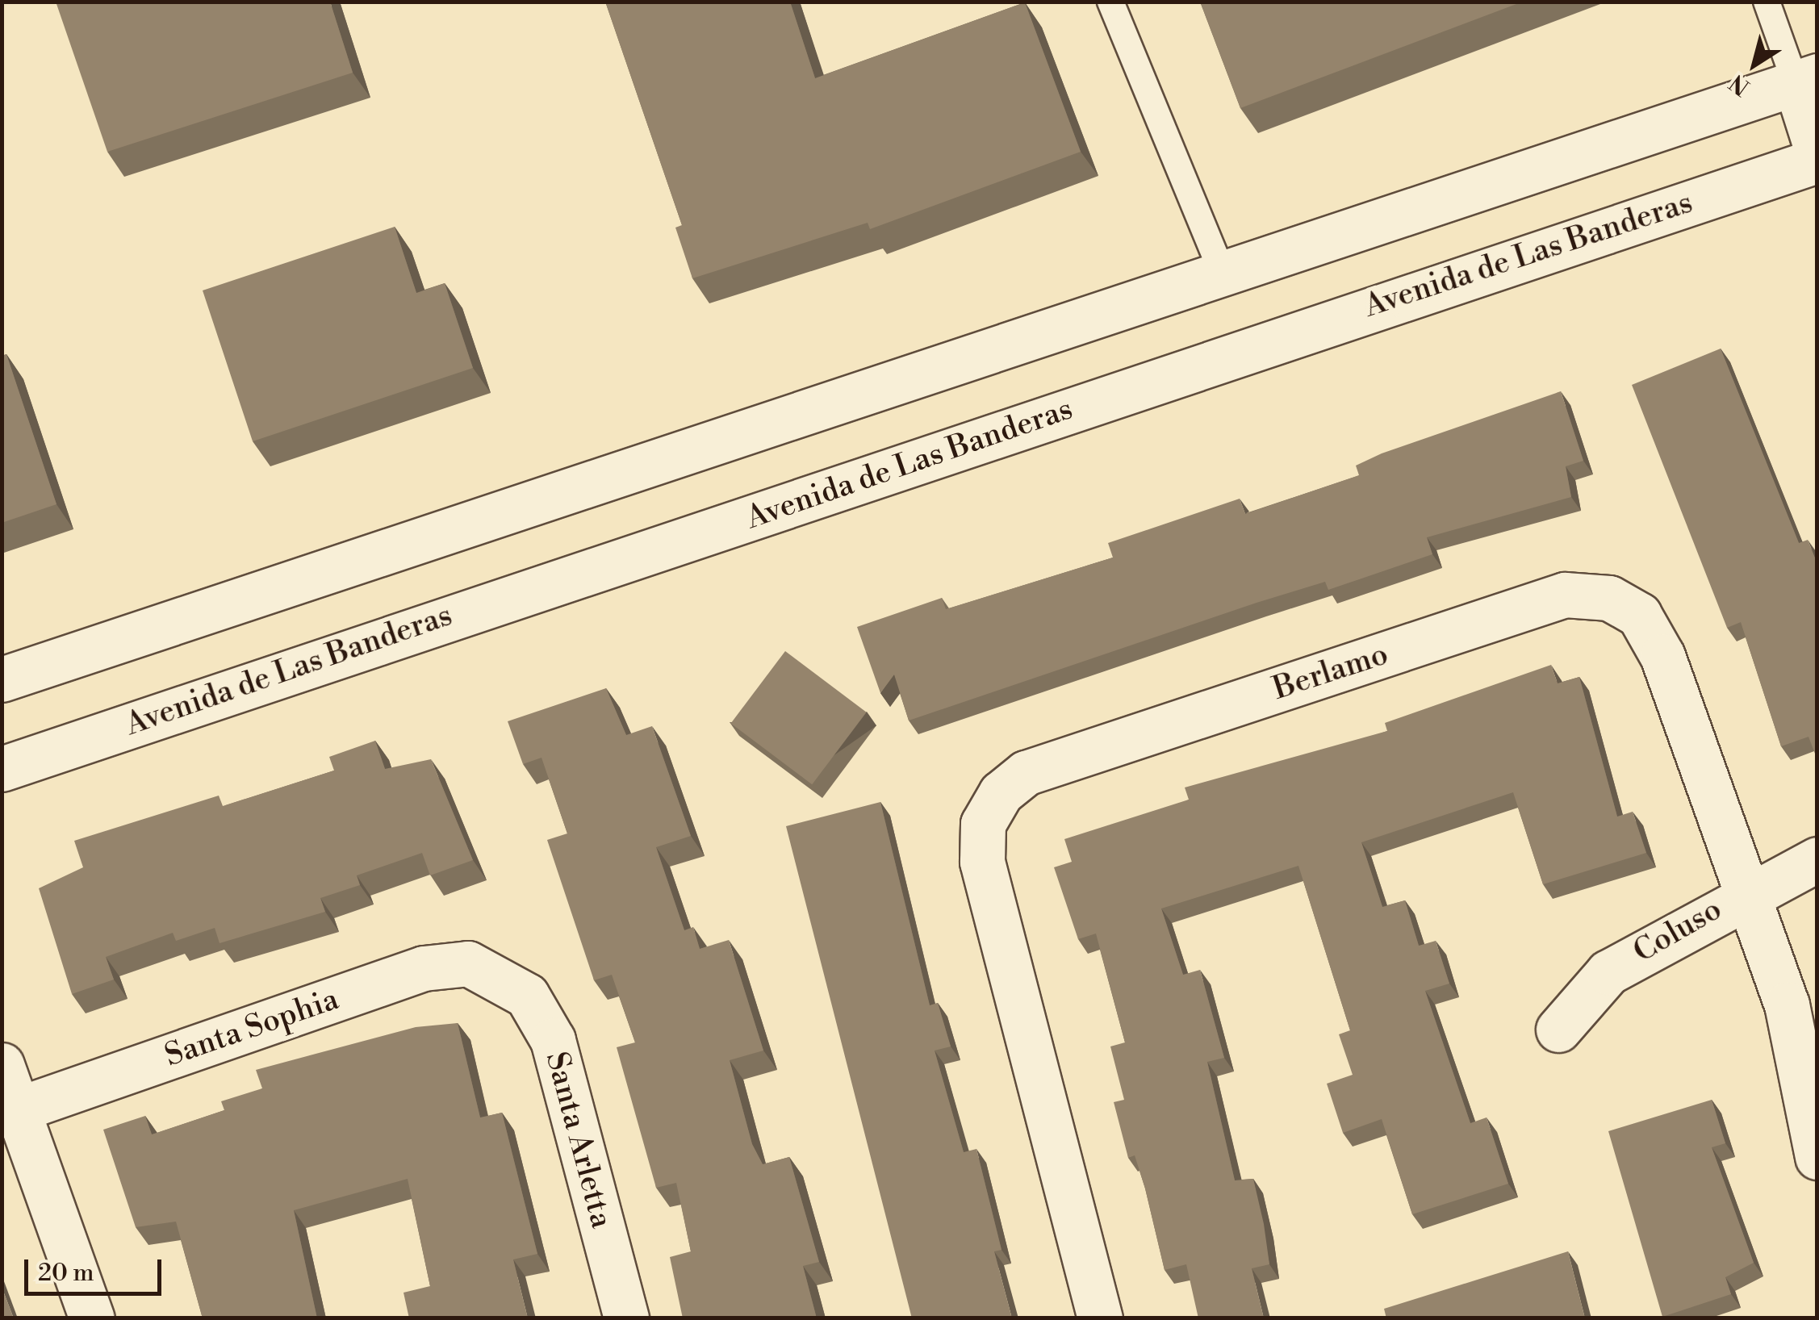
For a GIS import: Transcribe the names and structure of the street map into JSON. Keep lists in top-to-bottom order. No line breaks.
{"streets":{"main road":["Avenida de Las Banderas","Berlamo","Coluso","Santa Sophia","Santa Arletta"]},"crossings":[["Berlamo","Coluso"],["Santa Sophia","Santa Arletta"]],"scale_bar":"20 m","north":"bottom left"}
